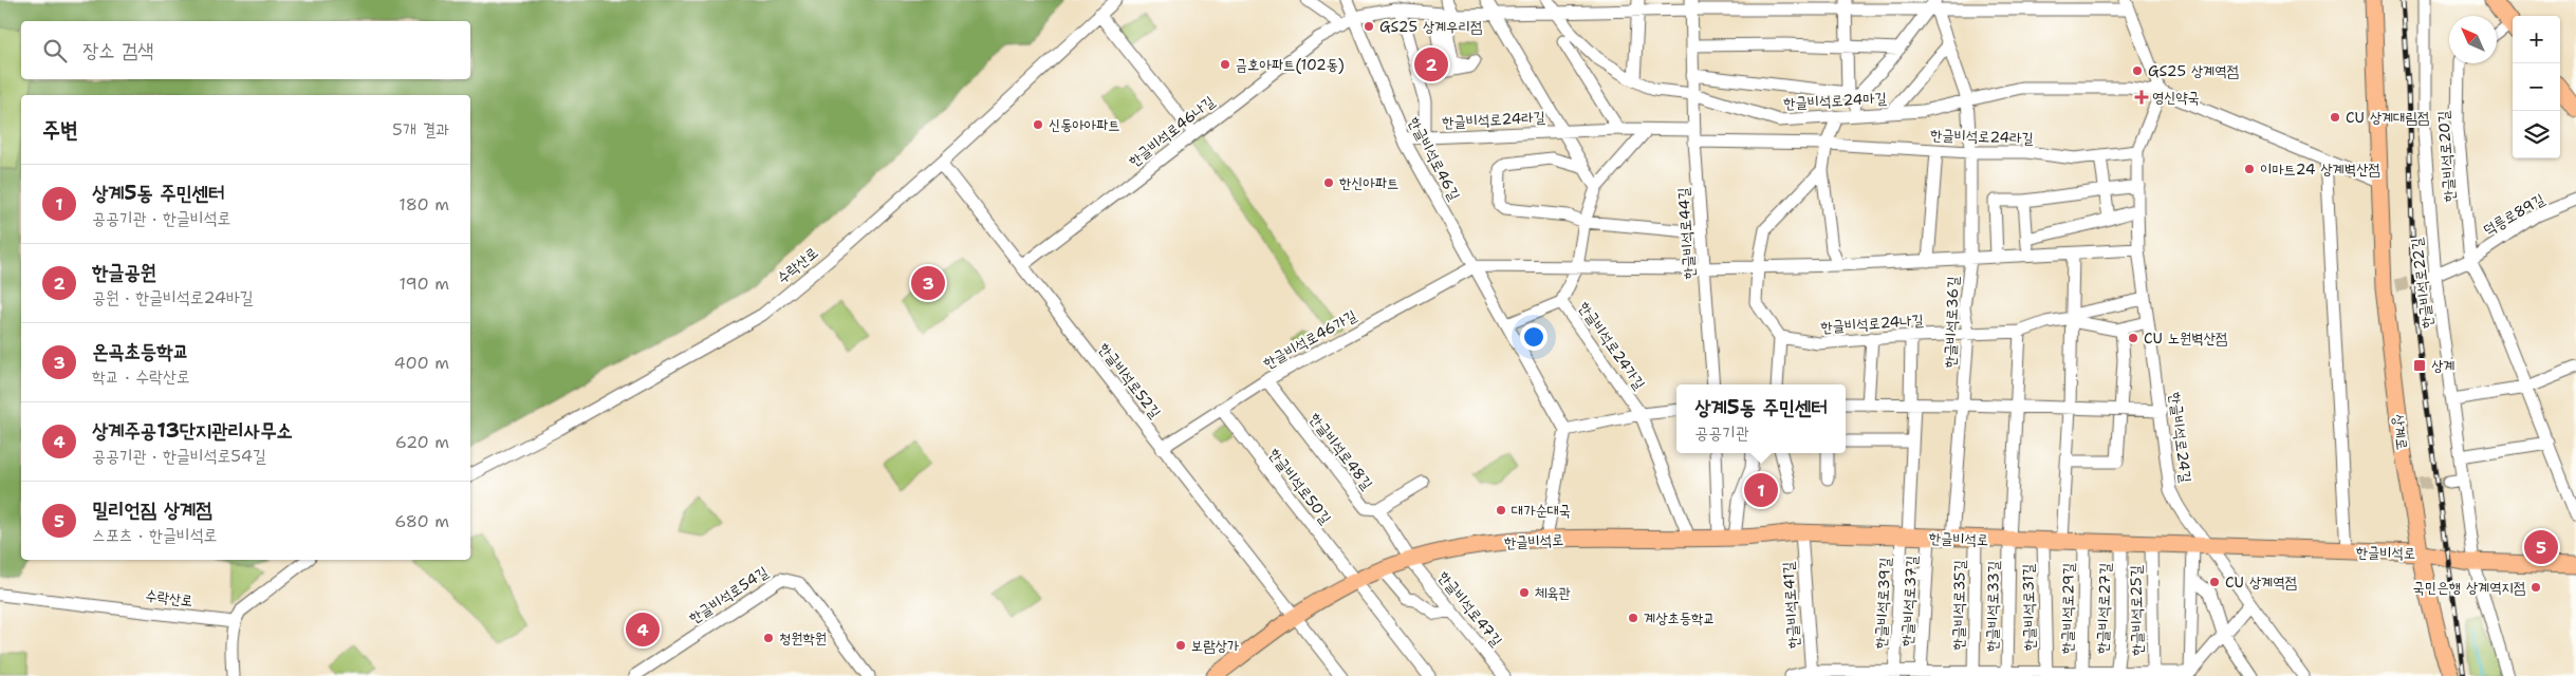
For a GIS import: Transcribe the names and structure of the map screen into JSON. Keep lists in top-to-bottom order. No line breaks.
{"streets":{"main road":["상계로","한글비석로"],"street":["한글비석로24마길","한글비석로24라길","한글비석로46나길","한글비석로20길","한글비석로46길","덕릉로89길","한글비석로44길","수락산로","한글비석로22길","한글비석로36길","한글비석로24나길","한글비석로46가길","한글비석로24가길","한글비석로52길","한글비석로24길","한글비석로48길","한글비석로50길","한글비석로54길","한글비석로37길","한글비석로39길","한글비석로41길","한글비석로35길","한글비석로33길","한글비석로31길","한글비석로47길","한글비석로29길","한글비석로27길","한글비석로25길"]},"crossings":[["한글비석로24마길","한글비석로46나길"],["한글비석로24마길","한글비석로44길"],["한글비석로24마길","한글비석로36길"],["한글비석로24마길","한글비석로24길"],["한글비석로24라길","한글비석로46나길"],["한글비석로24라길","한글비석로46길"],["한글비석로24라길","한글비석로44길"],["한글비석로24라길","한글비석로36길"],["한글비석로24라길","한글비석로24길"],["한글비석로46나길","한글비석로46길"],["한글비석로46나길","한글비석로44길"],["한글비석로46나길","한글비석로36길"],["한글비석로46나길","한글비석로52길"],["한글비석로20길","덕릉로89길"],["한글비석로46길","한글비석로46가길"],["수락산로","한글비석로52길"],["한글비석로22길","한글비석로"],["한글비석로36길","한글비석로24나길"],["한글비석로36길","한글비석로"],["한글비석로24나길","한글비석로24길"],["한글비석로24나길","한글비석로"],["한글비석로46가길","한글비석로52길"],["한글비석로46가길","한글비석로48길"],["한글비석로46가길","한글비석로50길"],["한글비석로52길","한글비석로"],["상계로","한글비석로"],["한글비석로24길","한글비석로"],["한글비석로48길","한글비석로"],["한글비석로48길","한글비석로47길"],["한글비석로50길","한글비석로"],["한글비석로","한글비석로37길"],["한글비석로","한글비석로39길"],["한글비석로","한글비석로41길"],["한글비석로","한글비석로35길"],["한글비석로","한글비석로33길"],["한글비석로","한글비석로31길"],["한글비석로","한글비석로47길"],["한글비석로","한글비석로29길"],["한글비석로","한글비석로27길"],["한글비석로","한글비석로25길"],["한글비석로35길","한글비석로33길"]],"places":{"other":["GS25 상계우리점","금호아파트(102동)","GS25 상계역점","CU 상계대림점","신동아아파트","이마트24 상계벽산점","한신아파트","CU 노원벽산점","대가순대국","CU 상계역점","국민은행 상계역지점","체육관","계상초등학교","청원학원","보람상가"],"health":["영신약국"],"transit":["상계"]},"north":"top left","page":{"map_buttons":["+","−"],"search":"장소 검색","pins":["2","3","1","5","4"],"heading":["주변","5개 결과"],"list":[{"mark":"1","name":"상계5동 주민센터","note":"공공기관 · 한글비석로","value":"180 m"},{"mark":"2","name":"한글공원","note":"공원 · 한글비석로24바길","value":"190 m"},{"mark":"3","name":"온곡초등학교","note":"학교 · 수락산로","value":"400 m"},{"mark":"4","name":"상계주공13단지관리사무소","note":"공공기관 · 한글비석로54길","value":"620 m"},{"mark":"5","name":"밀리언짐 상계점","note":"스포츠 · 한글비석로","value":"680 m"}],"popup":["상계5동 주민센터","공공기관"]}}
